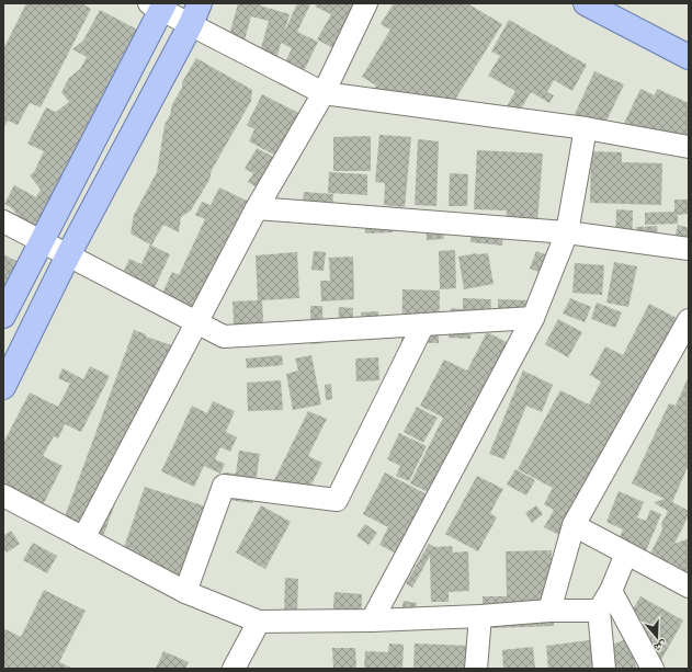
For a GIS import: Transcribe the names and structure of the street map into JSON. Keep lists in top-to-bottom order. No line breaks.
{"north":"bottom"}
